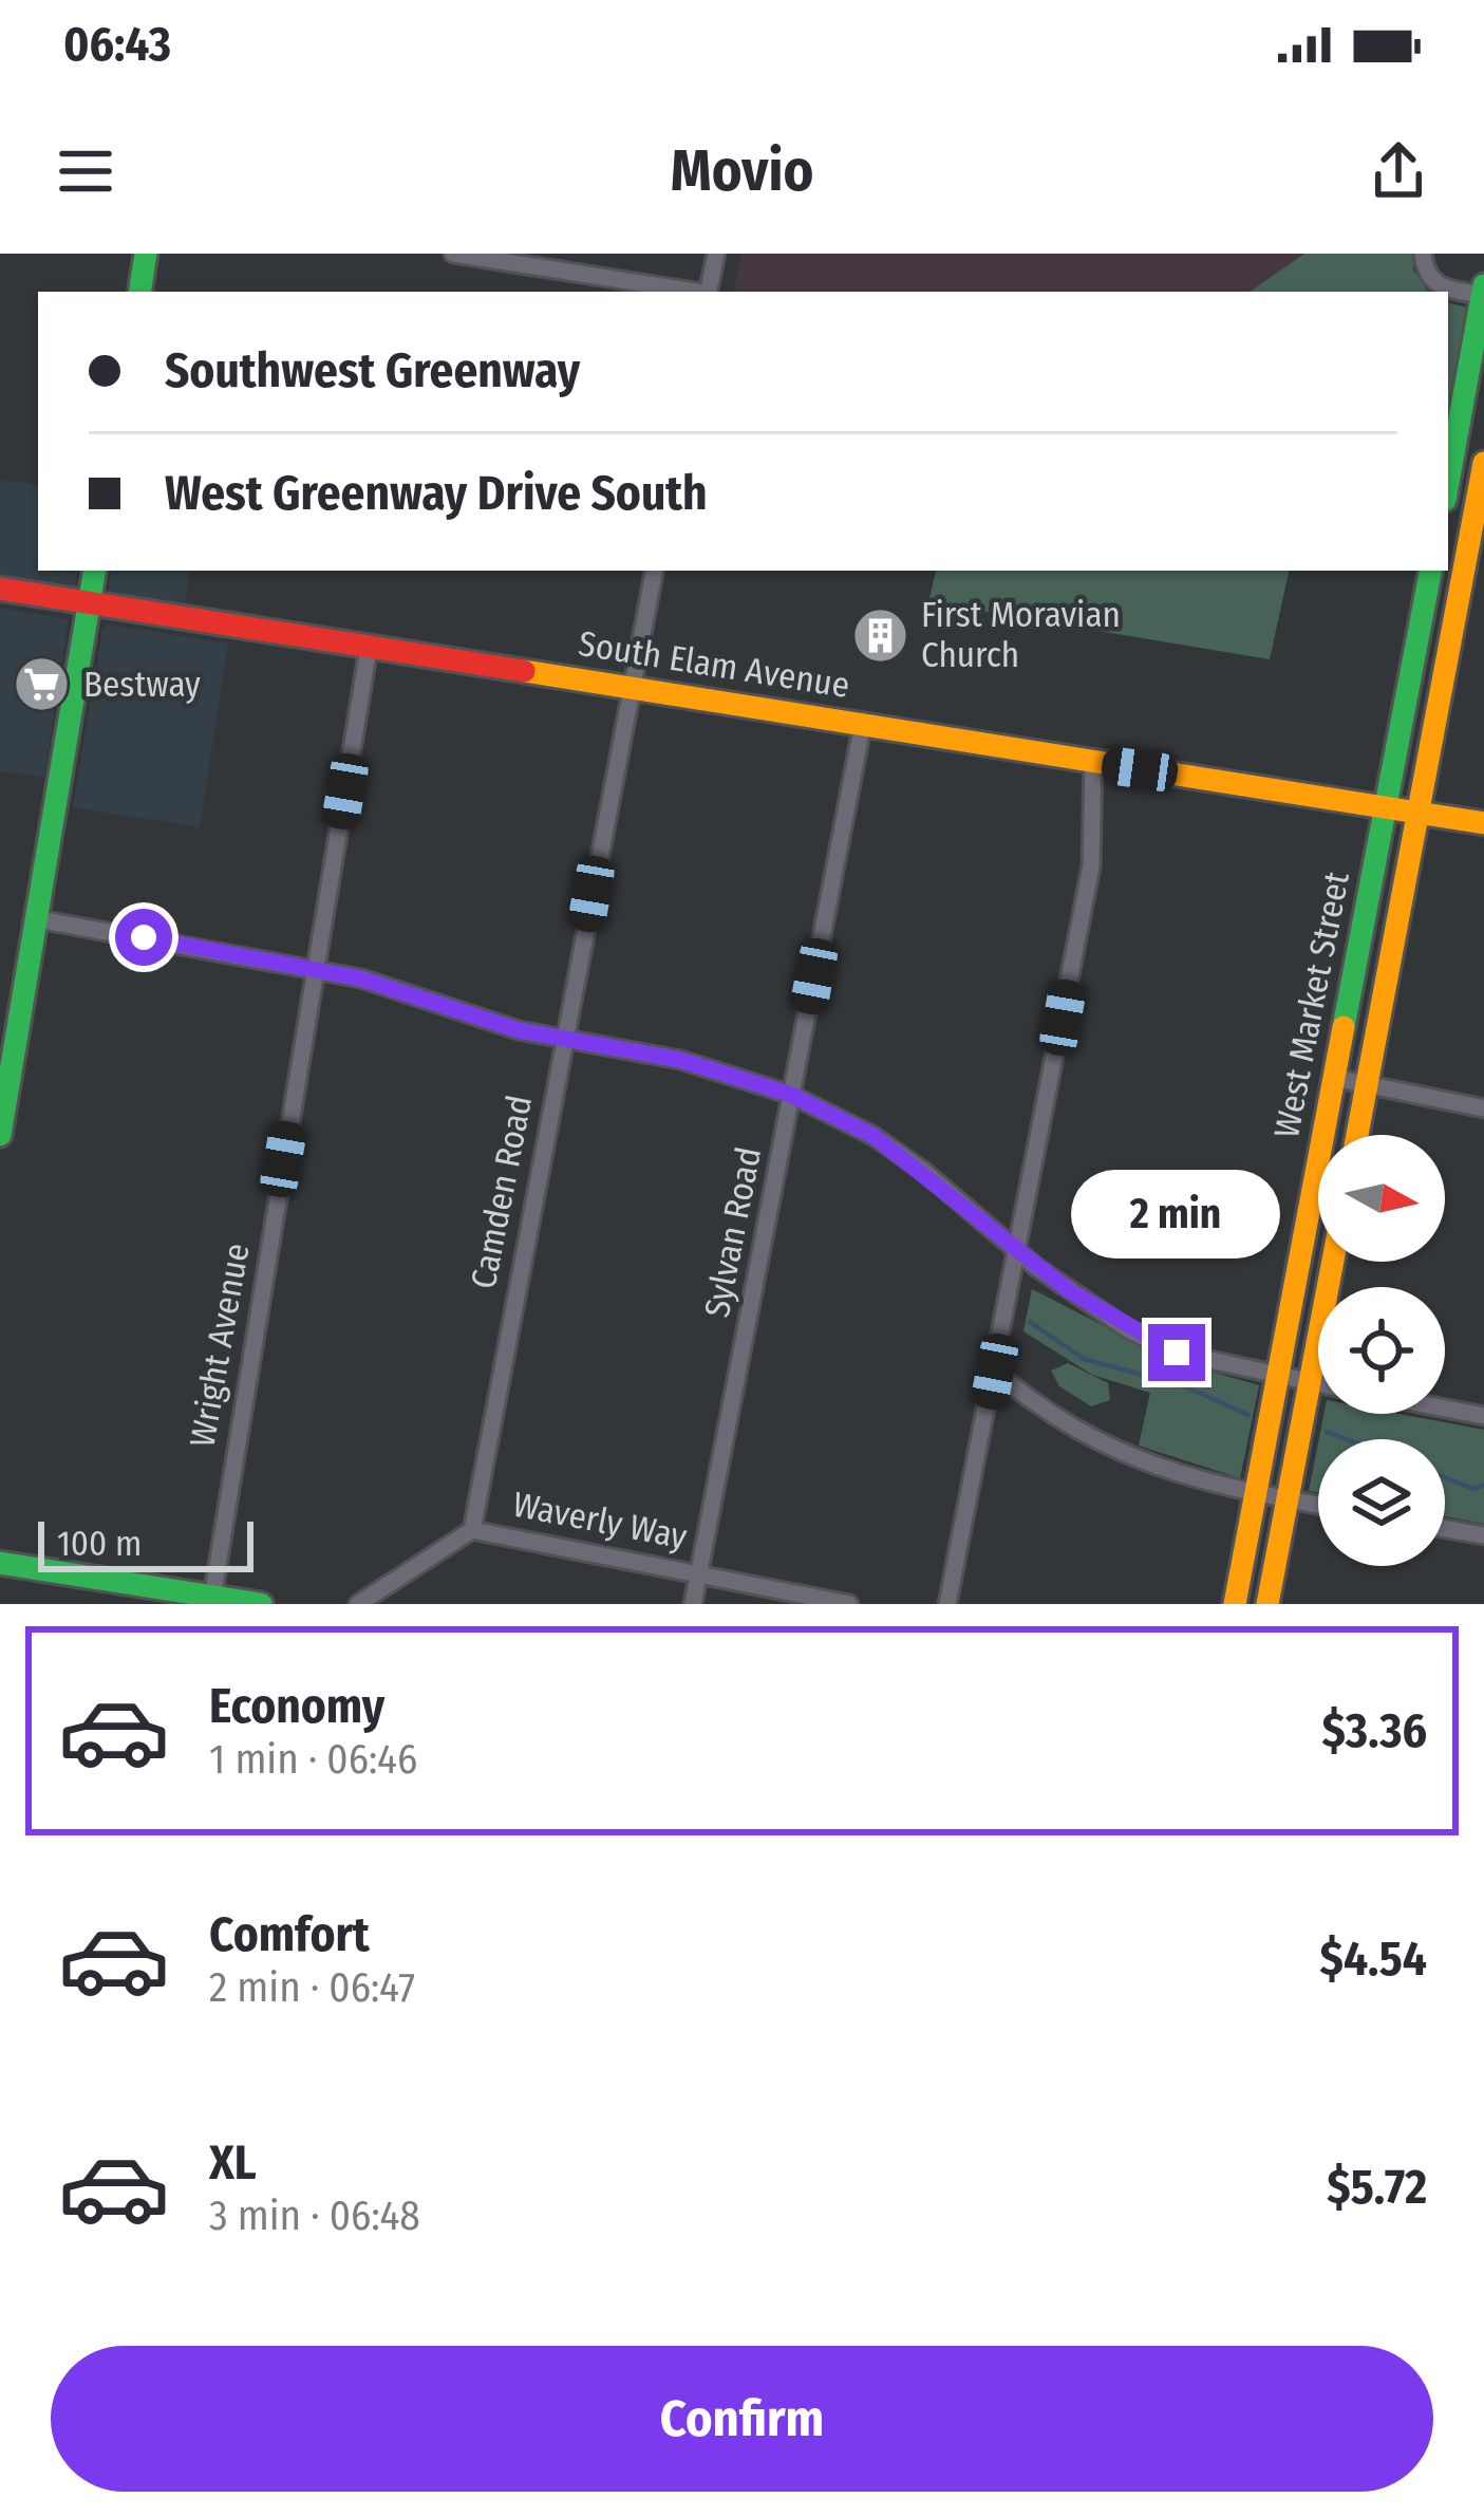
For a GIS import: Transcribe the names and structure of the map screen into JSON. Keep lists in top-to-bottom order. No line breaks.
{"streets":{"street":["South Elam Avenue","West Market Street","Camden Road","Sylvan Road","Wright Avenue","Waverly Way"]},"crossings":[["South Elam Avenue","West Market Street"],["South Elam Avenue","Camden Road"],["South Elam Avenue","Sylvan Road"],["South Elam Avenue","Wright Avenue"],["Camden Road","Waverly Way"],["Sylvan Road","Waverly Way"]],"places":{"building":["First Moravian Church"],"supermarket":["Bestway"]},"scale_bar":"100 m","north":"right","page":{"status":"06:43","header":"Movio","banner":["Southwest Greenway","West Greenway Drive South"],"bubble":"2 min","scale":"100 m","list":[{"name":"Economy","note":"1 min · 06:46","value":"$3.36"},{"name":"Comfort","note":"2 min · 06:47","value":"$4.54"},{"name":"XL","note":"3 min · 06:48","value":"$5.72"}],"buttons":"Confirm"}}
